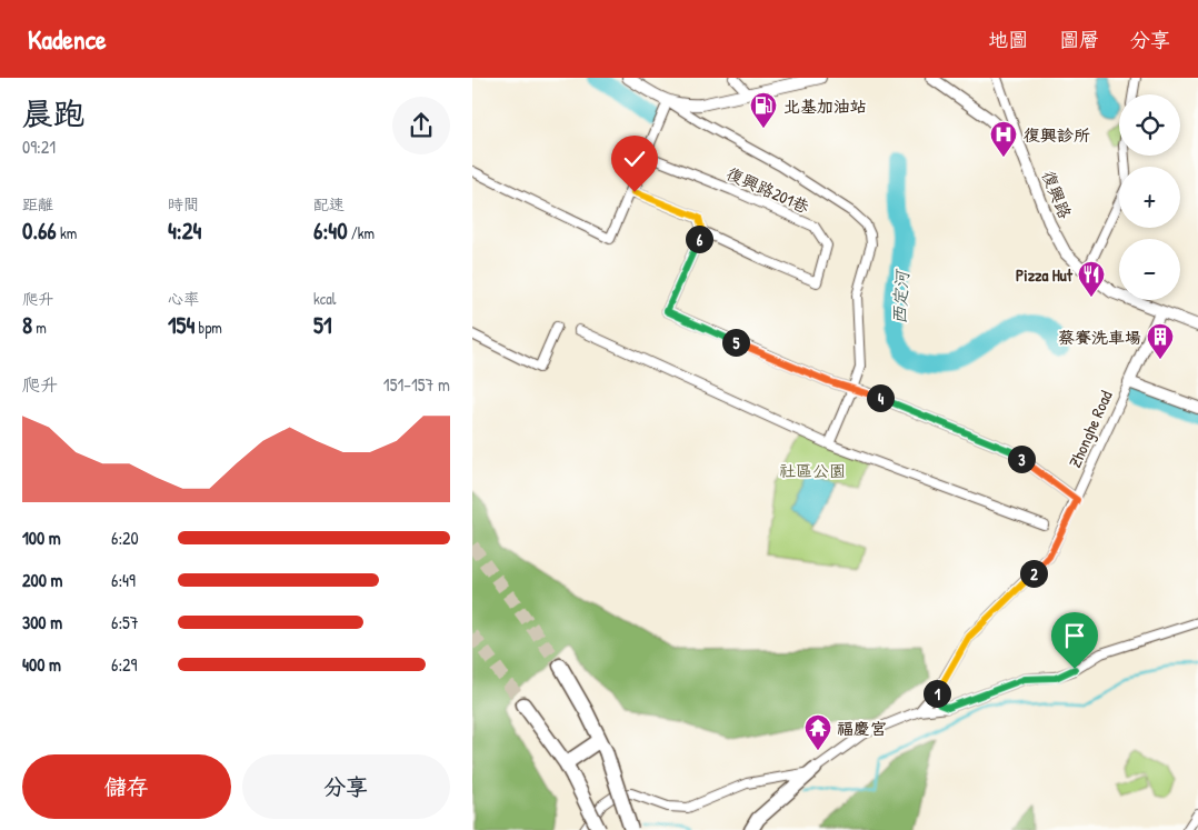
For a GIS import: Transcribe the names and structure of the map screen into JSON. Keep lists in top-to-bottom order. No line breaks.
{"streets":{"street":["復興路201巷","復興路","Zhonghe Road"]},"crossings":[["復興路","Zhonghe Road"]],"water":["西定河"],"parks":["社區公園"],"places":{"fuel station":["北基加油站"],"hospital":["復興診所"],"restaurant":["Pizza Hut"],"building":["蔡賽洗車場"],"temple":["福慶宮"]},"page":{"header":"Kadence","nav":["地圖","圖層","分享"],"heading":["晨跑","09:21"],"map_buttons":["+","−"],"stats":[["距離","0.66 km"],["時間","4:24"],["配速","6:40 /km"],["爬升","8 m"],["心率","154 bpm"],["kcal","51"]],"pins":["6","5","4","3","2","1"],"chart":["爬升","151–157 m"],"list":[{"name":"100 m","note":"6:20"},{"name":"200 m","note":"6:49"},{"name":"300 m","note":"6:57"},{"name":"400 m","note":"6:29"}],"buttons":["儲存","分享"]}}
